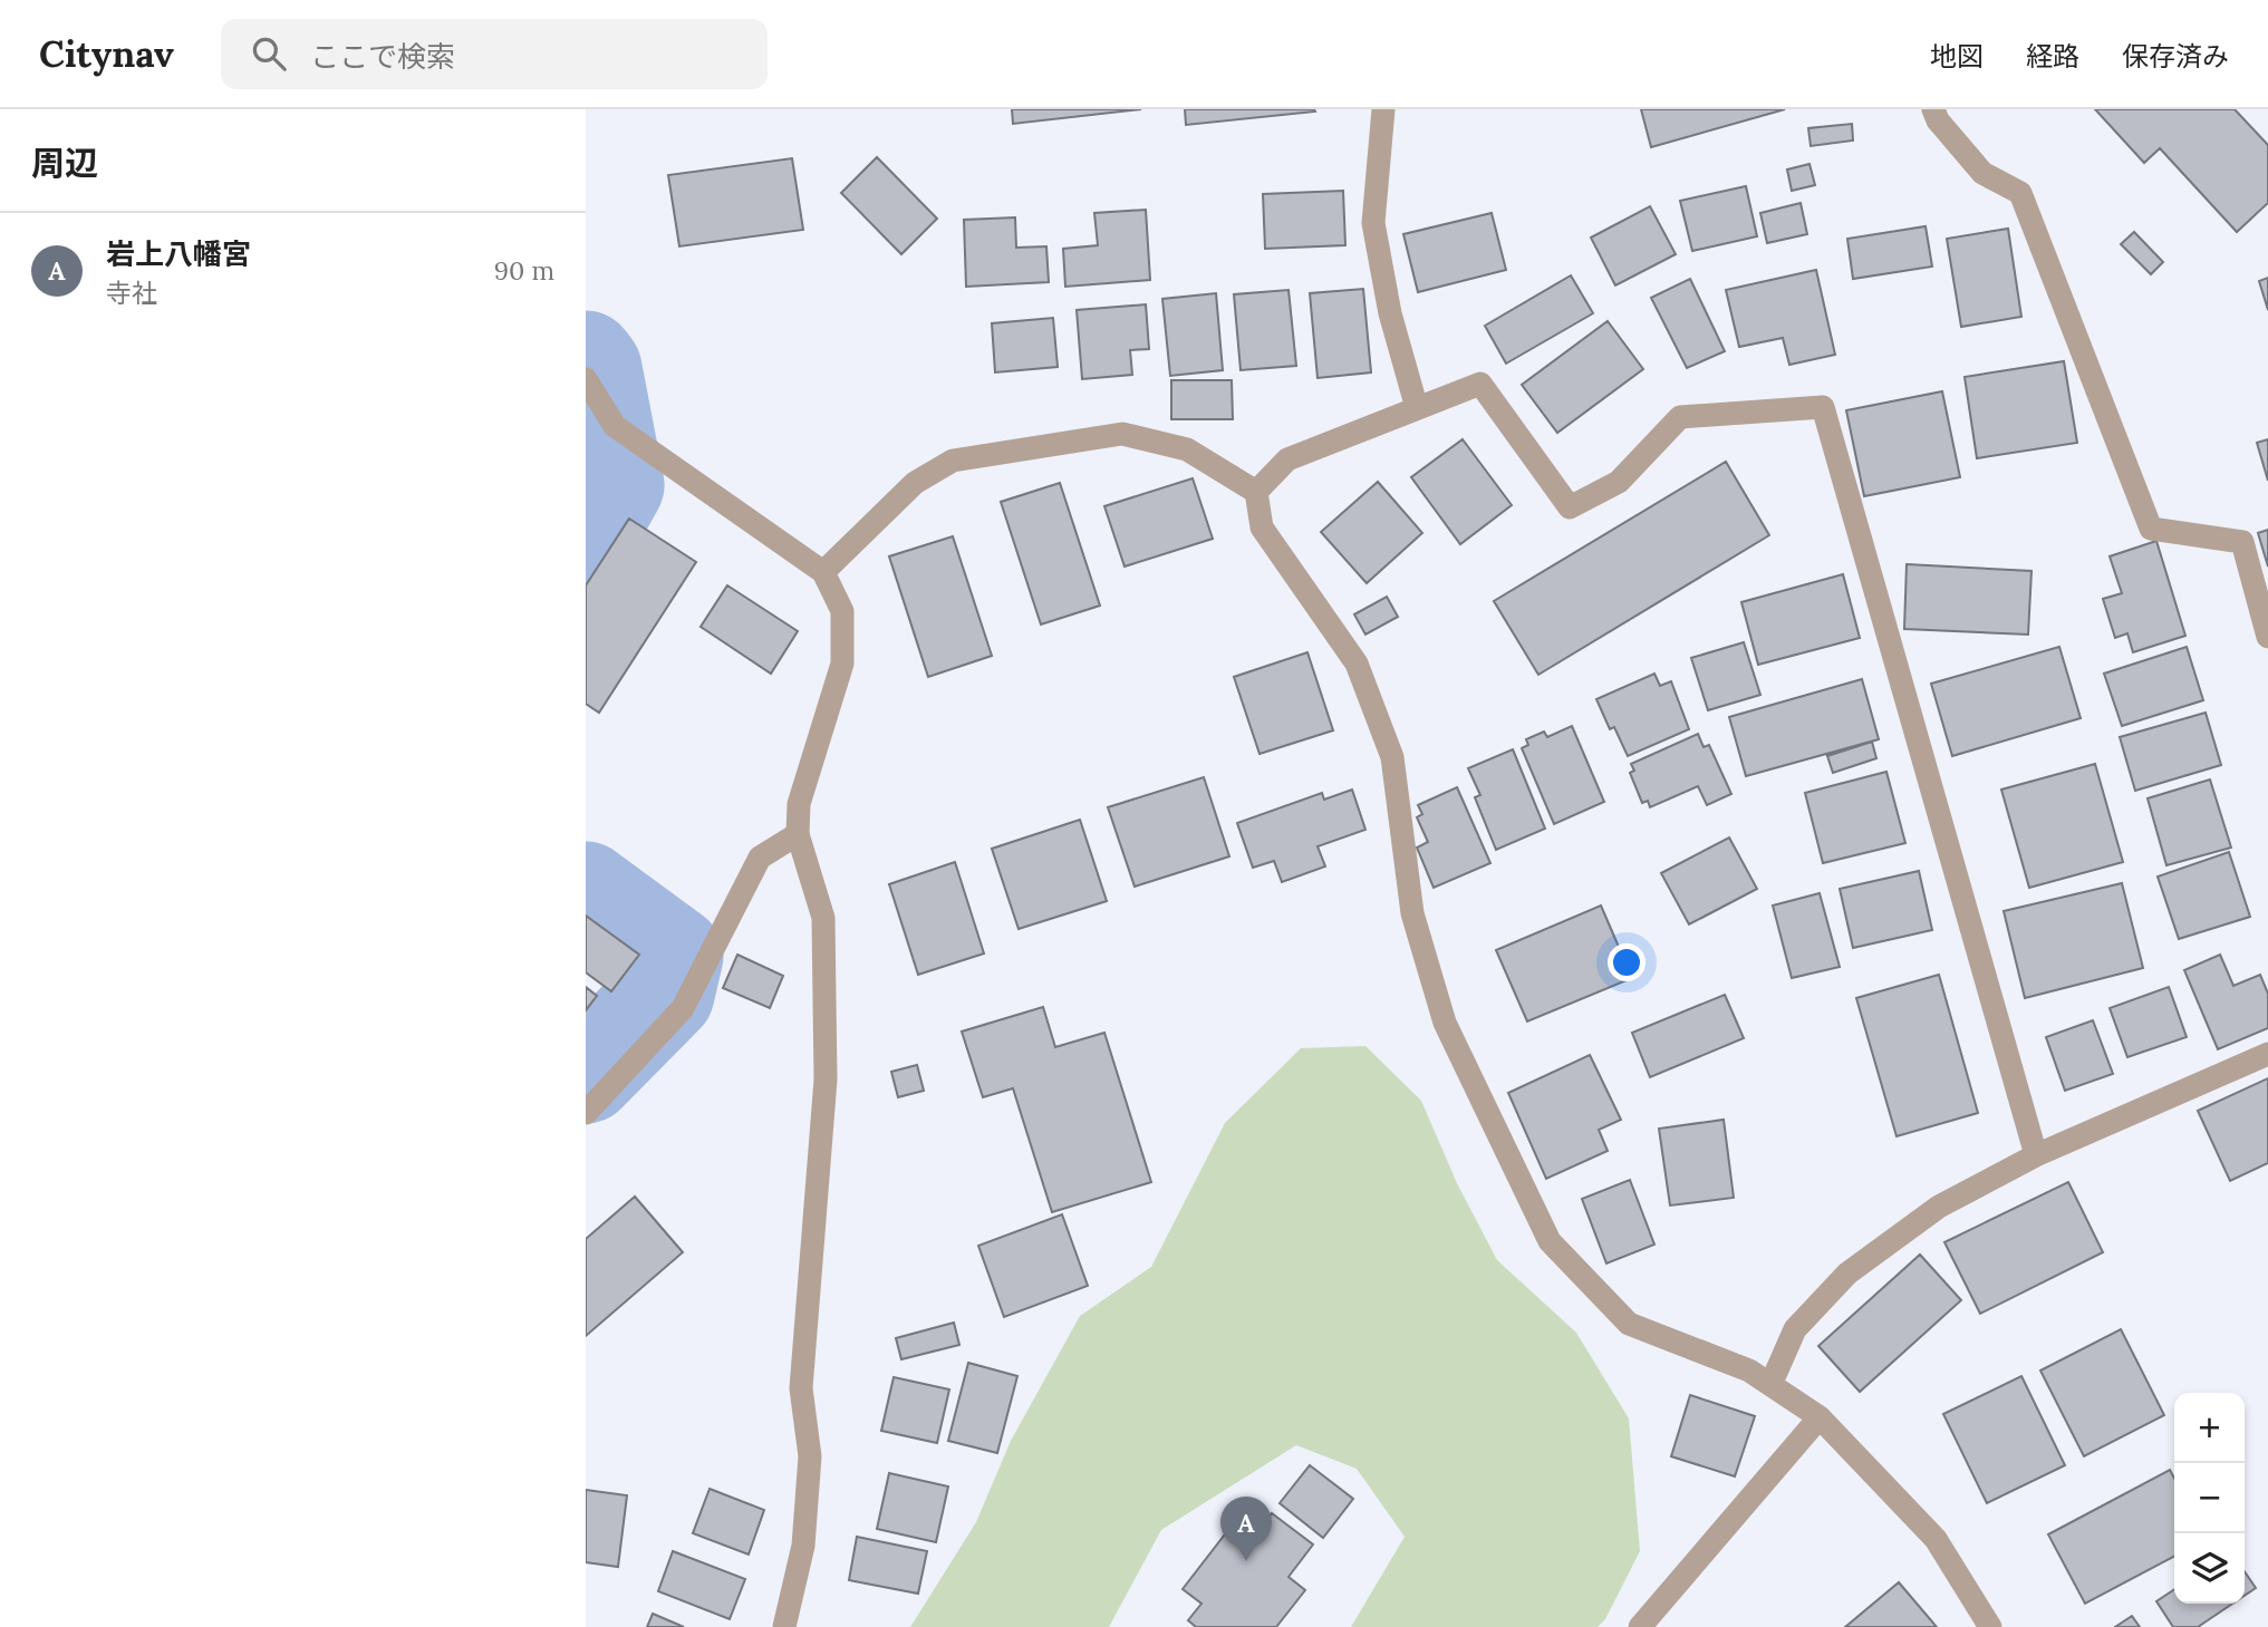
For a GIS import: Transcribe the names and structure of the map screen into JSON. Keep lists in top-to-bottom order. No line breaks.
{"page":{"header":"Citynav","search":"ここで検索","nav":["地図","経路","保存済み"],"heading":"周辺","list":[{"mark":"A","name":"岩上八幡宮","note":"寺社","value":"90 m"}],"map_buttons":["+","−"],"pins":"A"}}
